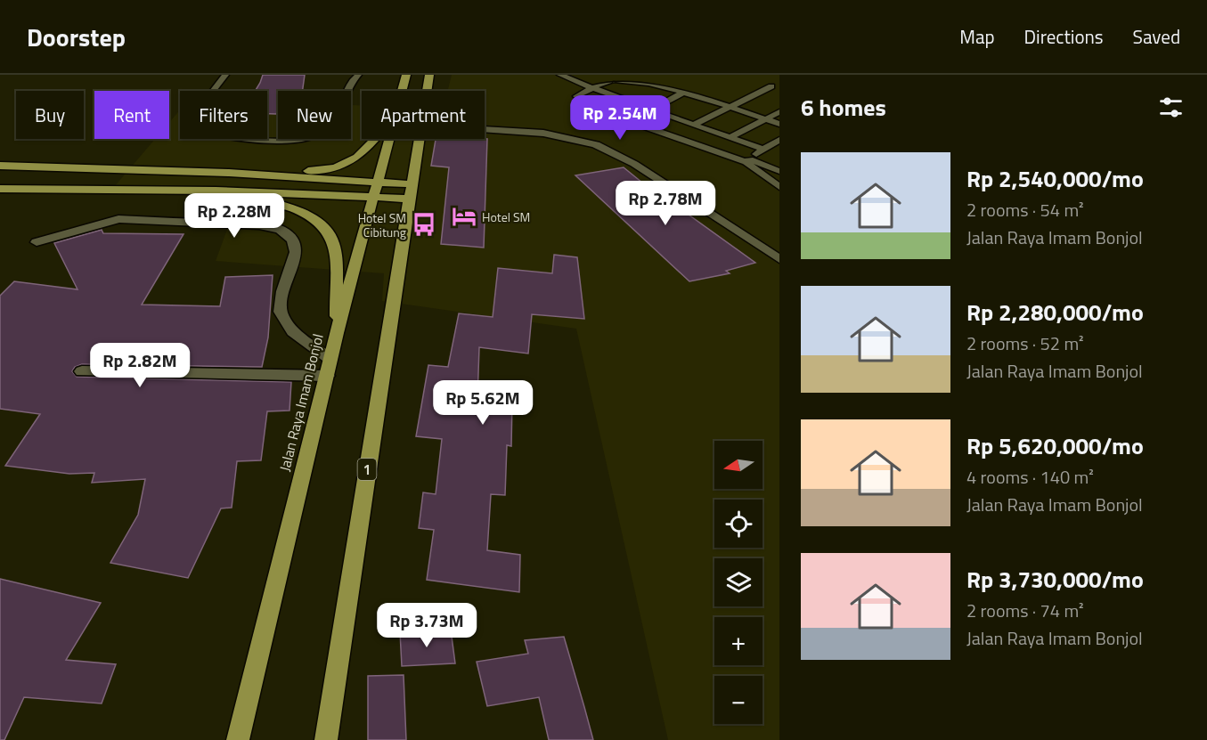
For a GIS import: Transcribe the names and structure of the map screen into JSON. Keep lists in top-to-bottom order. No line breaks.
{"streets":{"highway":["Jalan Raya Imam Bonjol","1"]},"places":{"hotel":["Hotel SM"],"bus stop":["Hotel SM Cibitung"]},"north":"left","page":{"header":"Doorstep","nav":["Map","Directions","Saved"],"heading":"6 homes","chip":["Buy","Rent","Filters","New","Apartment"],"price":["Rp 2.54M","Rp 2.78M","Rp 2.28M","Rp 2.82M","Rp 5.62M","Rp 3.73M"],"list":[{"name":"Rp 2,540,000/mo","note":"2 rooms · 54 m² · Jalan Raya Imam Bonjol"},{"name":"Rp 2,280,000/mo","note":"2 rooms · 52 m² · Jalan Raya Imam Bonjol"},{"name":"Rp 5,620,000/mo","note":"4 rooms · 140 m² · Jalan Raya Imam Bonjol"},{"name":"Rp 3,730,000/mo","note":"2 rooms · 74 m² · Jalan Raya Imam Bonjol"}],"map_buttons":["+","−"]}}
